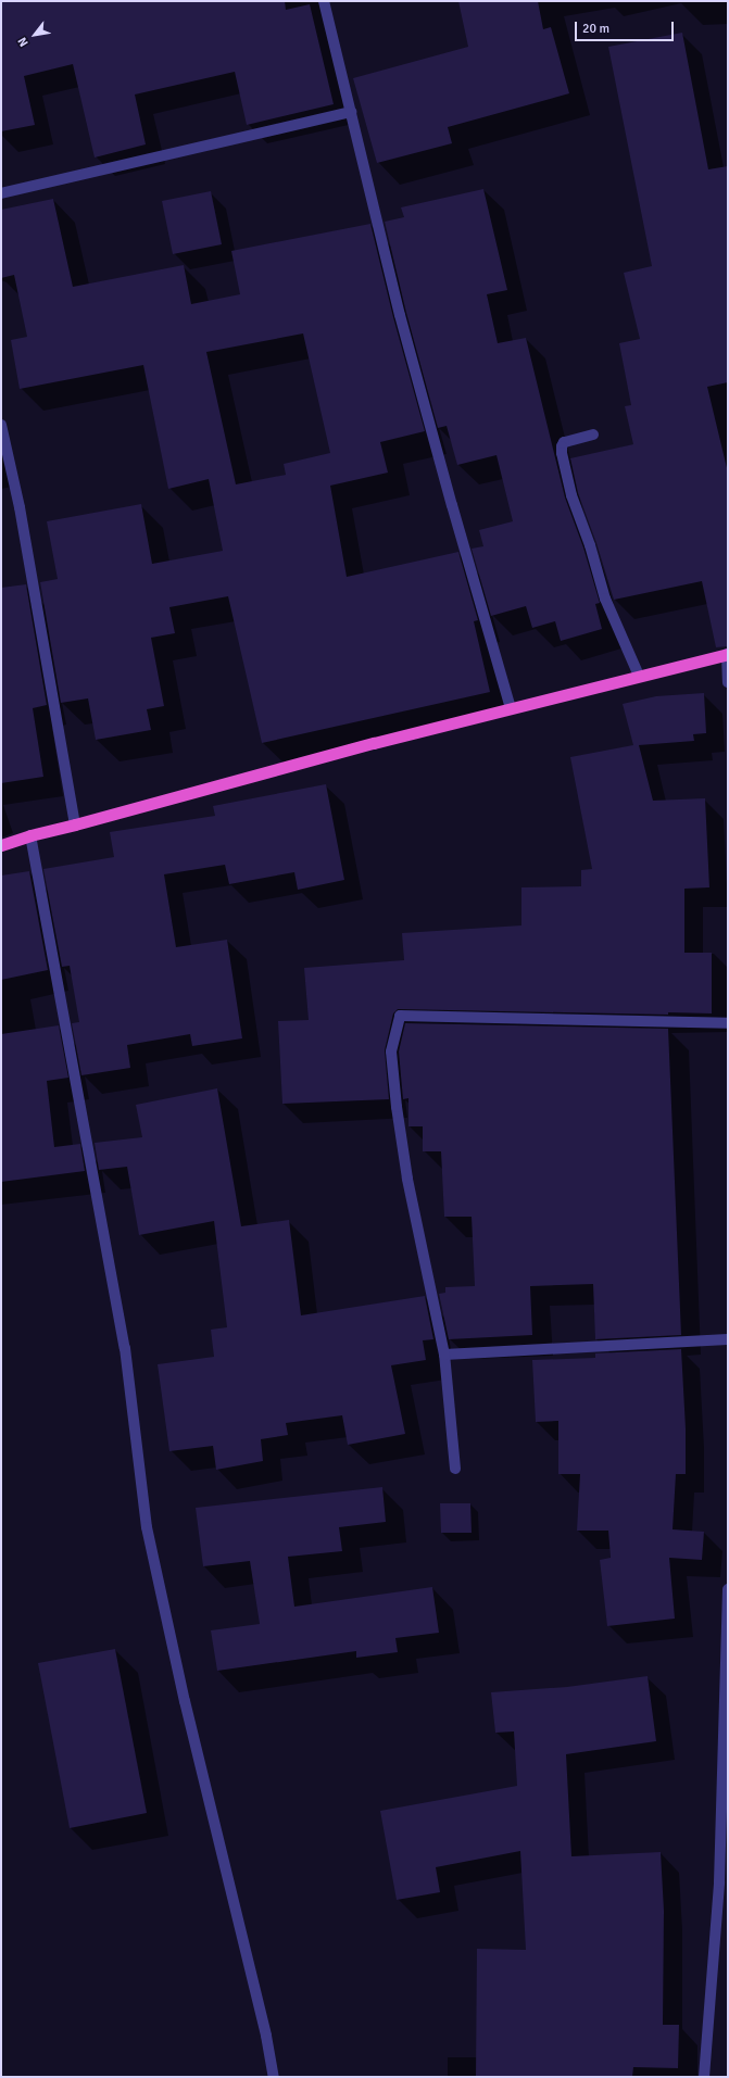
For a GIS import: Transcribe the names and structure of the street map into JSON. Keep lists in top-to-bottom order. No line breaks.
{"scale_bar":"20 m","north":"bottom left"}
